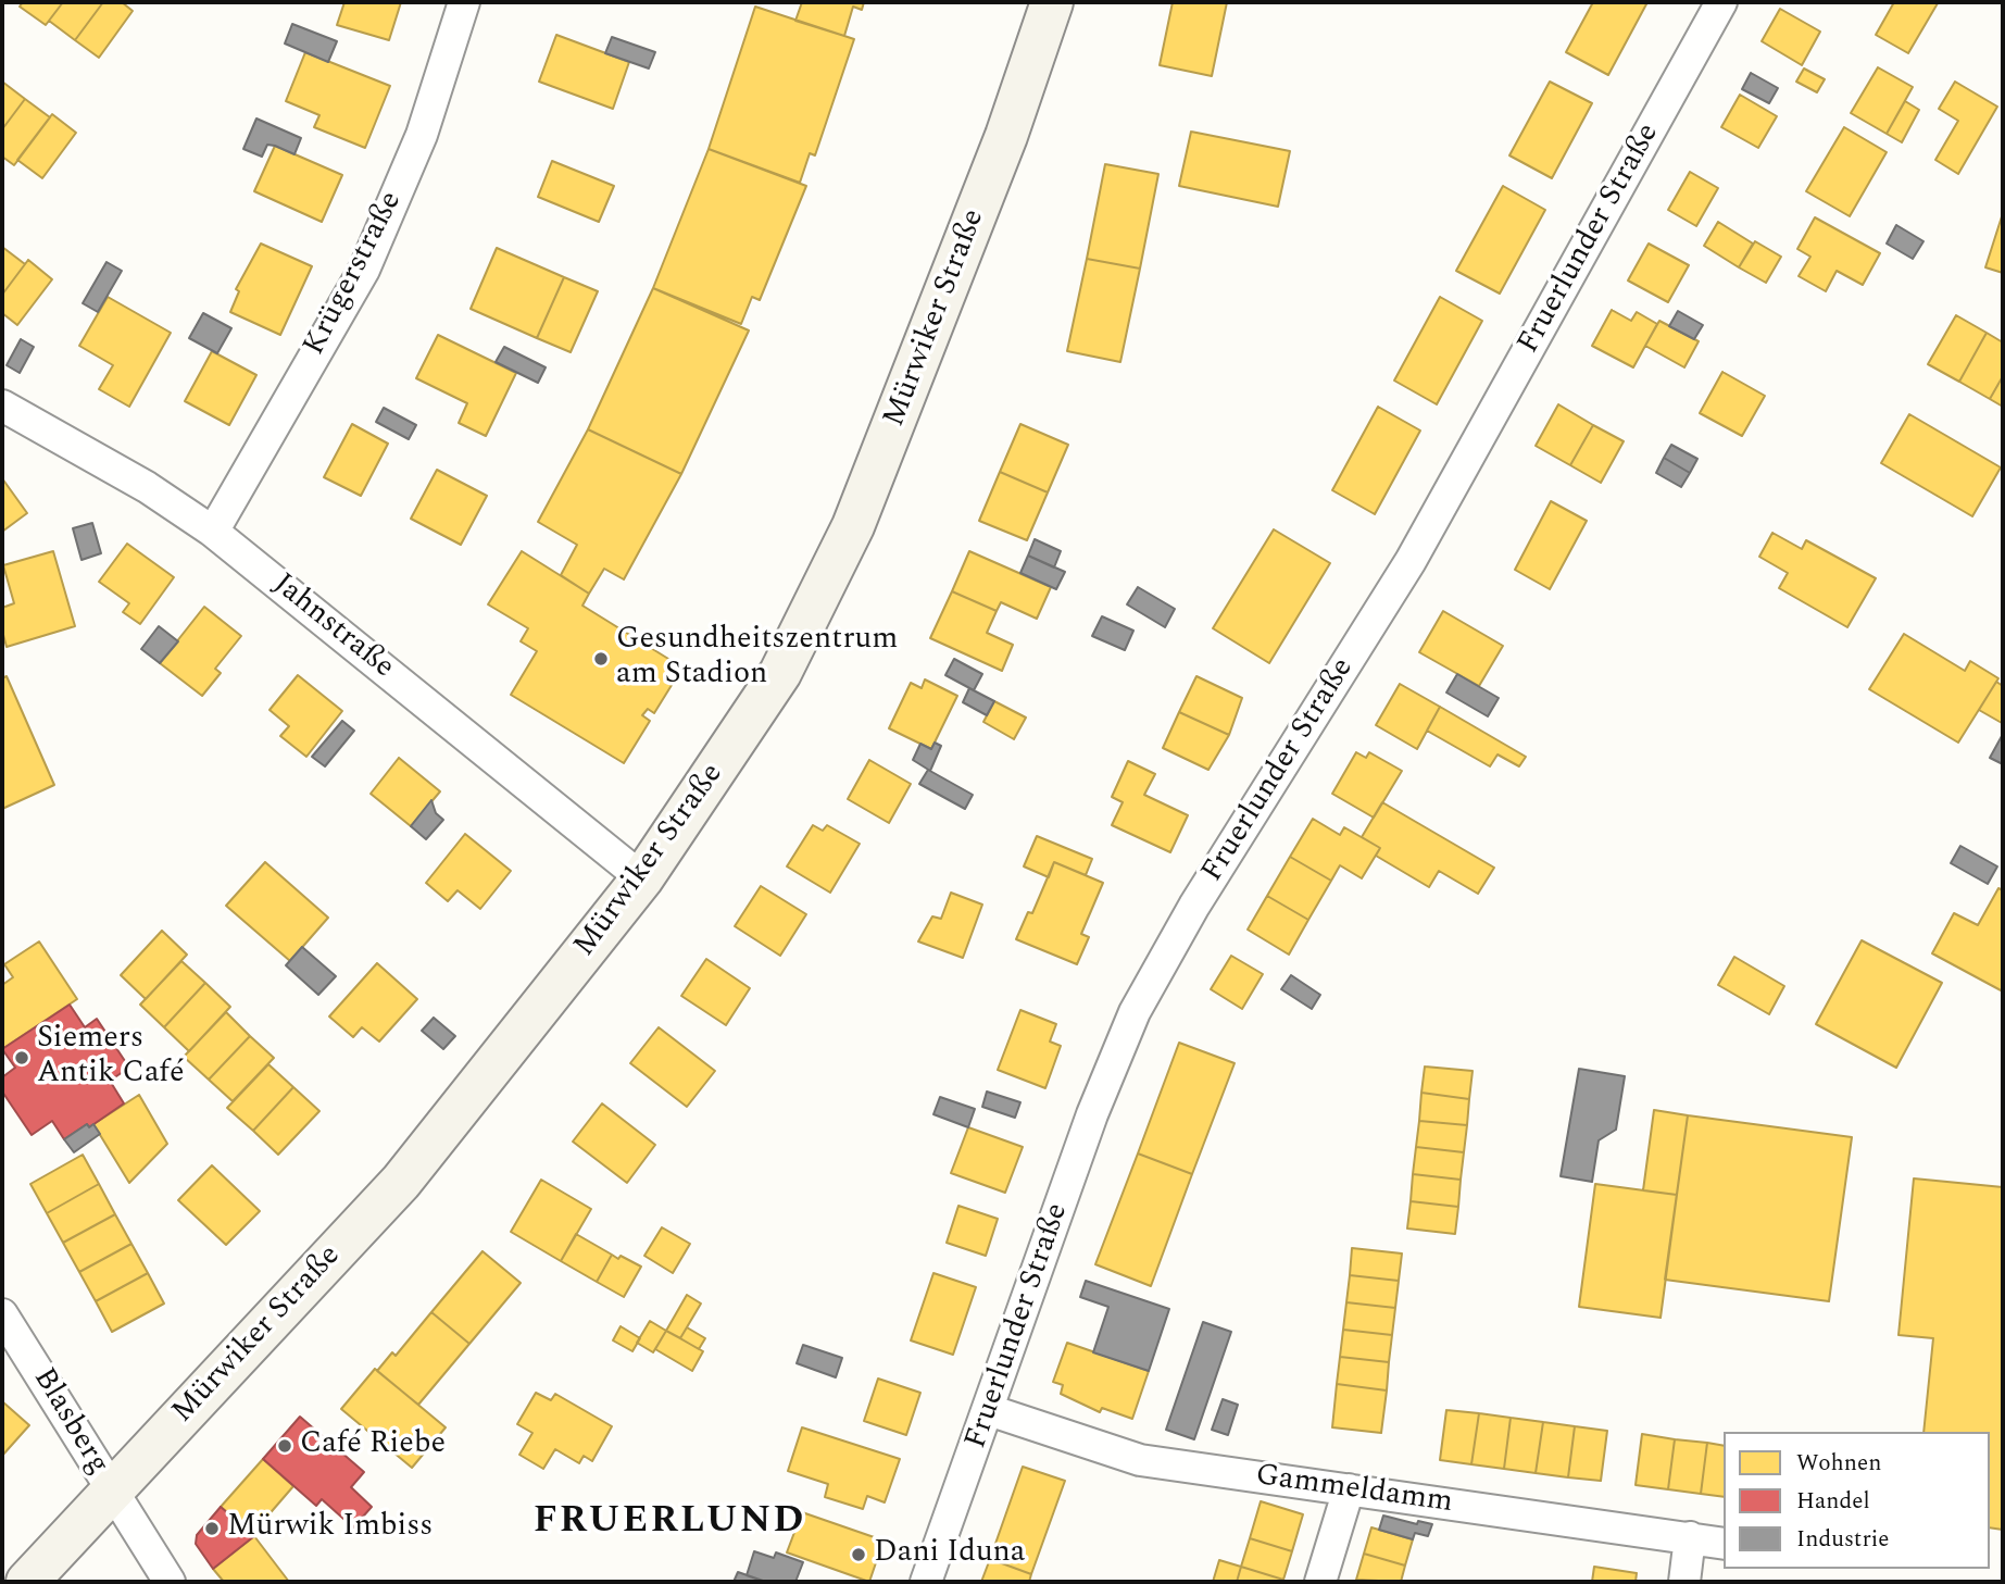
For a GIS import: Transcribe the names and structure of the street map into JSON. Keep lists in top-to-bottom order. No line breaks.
{"streets":{"main road":["Mürwiker Straße"],"street":["Fruerlunder Straße","Krügerstraße","Jahnstraße","Blasberg","Gammeldamm"]},"crossings":[["Fruerlunder Straße","Gammeldamm"],["Krügerstraße","Jahnstraße"],["Mürwiker Straße","Jahnstraße"],["Mürwiker Straße","Blasberg"]],"districts":["FRUERLUND"],"places":["Gesundheitszentrum am Stadion","Siemers Antik Café","Café Riebe","Mürwik Imbiss","Dani Iduna"],"legend":["Wohnen","Handel","Industrie"]}
